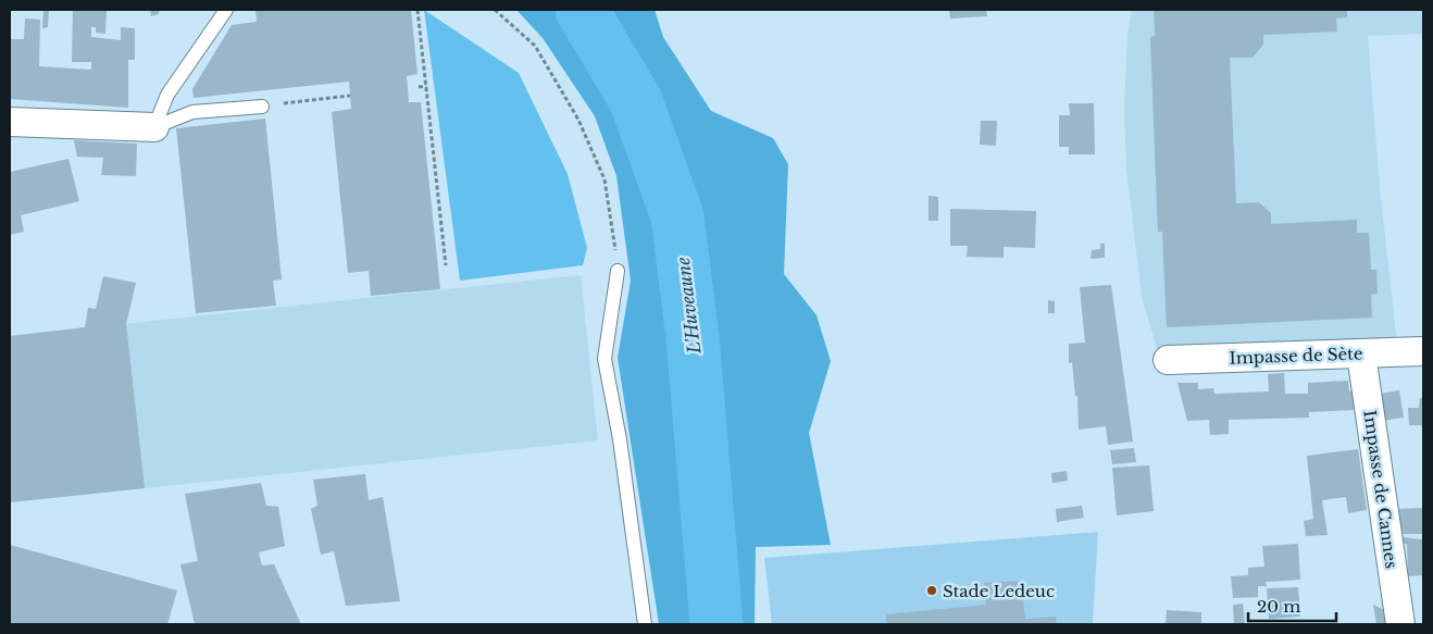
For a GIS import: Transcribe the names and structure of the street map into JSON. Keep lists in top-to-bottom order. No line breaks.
{"streets":{"street":["Impasse de Sète","Impasse de Cannes"]},"crossings":[["Impasse de Sète","Impasse de Cannes"]],"water":["L'Huveaune"],"places":["Stade Ledeuc"],"scale_bar":"20 m"}
